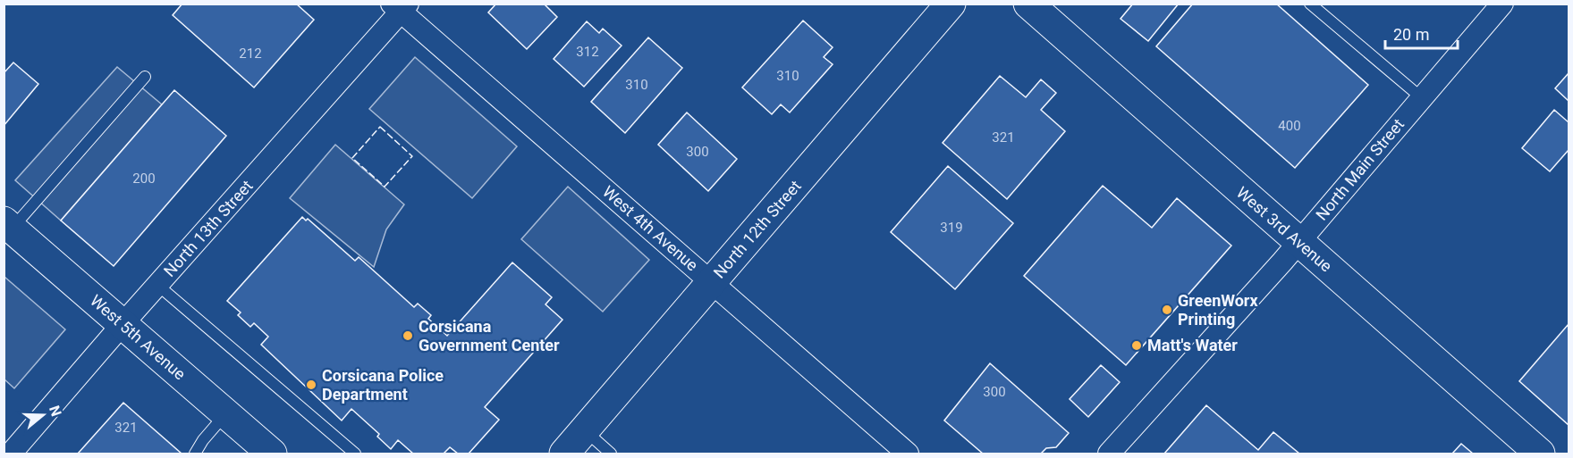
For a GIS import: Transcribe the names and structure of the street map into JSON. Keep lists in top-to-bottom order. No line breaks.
{"streets":{"street":["North Main Street","North 13th Street","West 4th Avenue","North 12th Street","West 3rd Avenue","West 5th Avenue"]},"crossings":[["North Main Street","West 3rd Avenue"],["North 13th Street","West 4th Avenue"],["North 13th Street","West 5th Avenue"],["West 4th Avenue","North 12th Street"]],"places":["GreenWorx Printing","Corsicana Government Center","Matt's Water","Corsicana Police Department"],"house_numbers":["312","212","310","310","400","321","300","200","319","300","321"],"scale_bar":"20 m","north":"right"}
